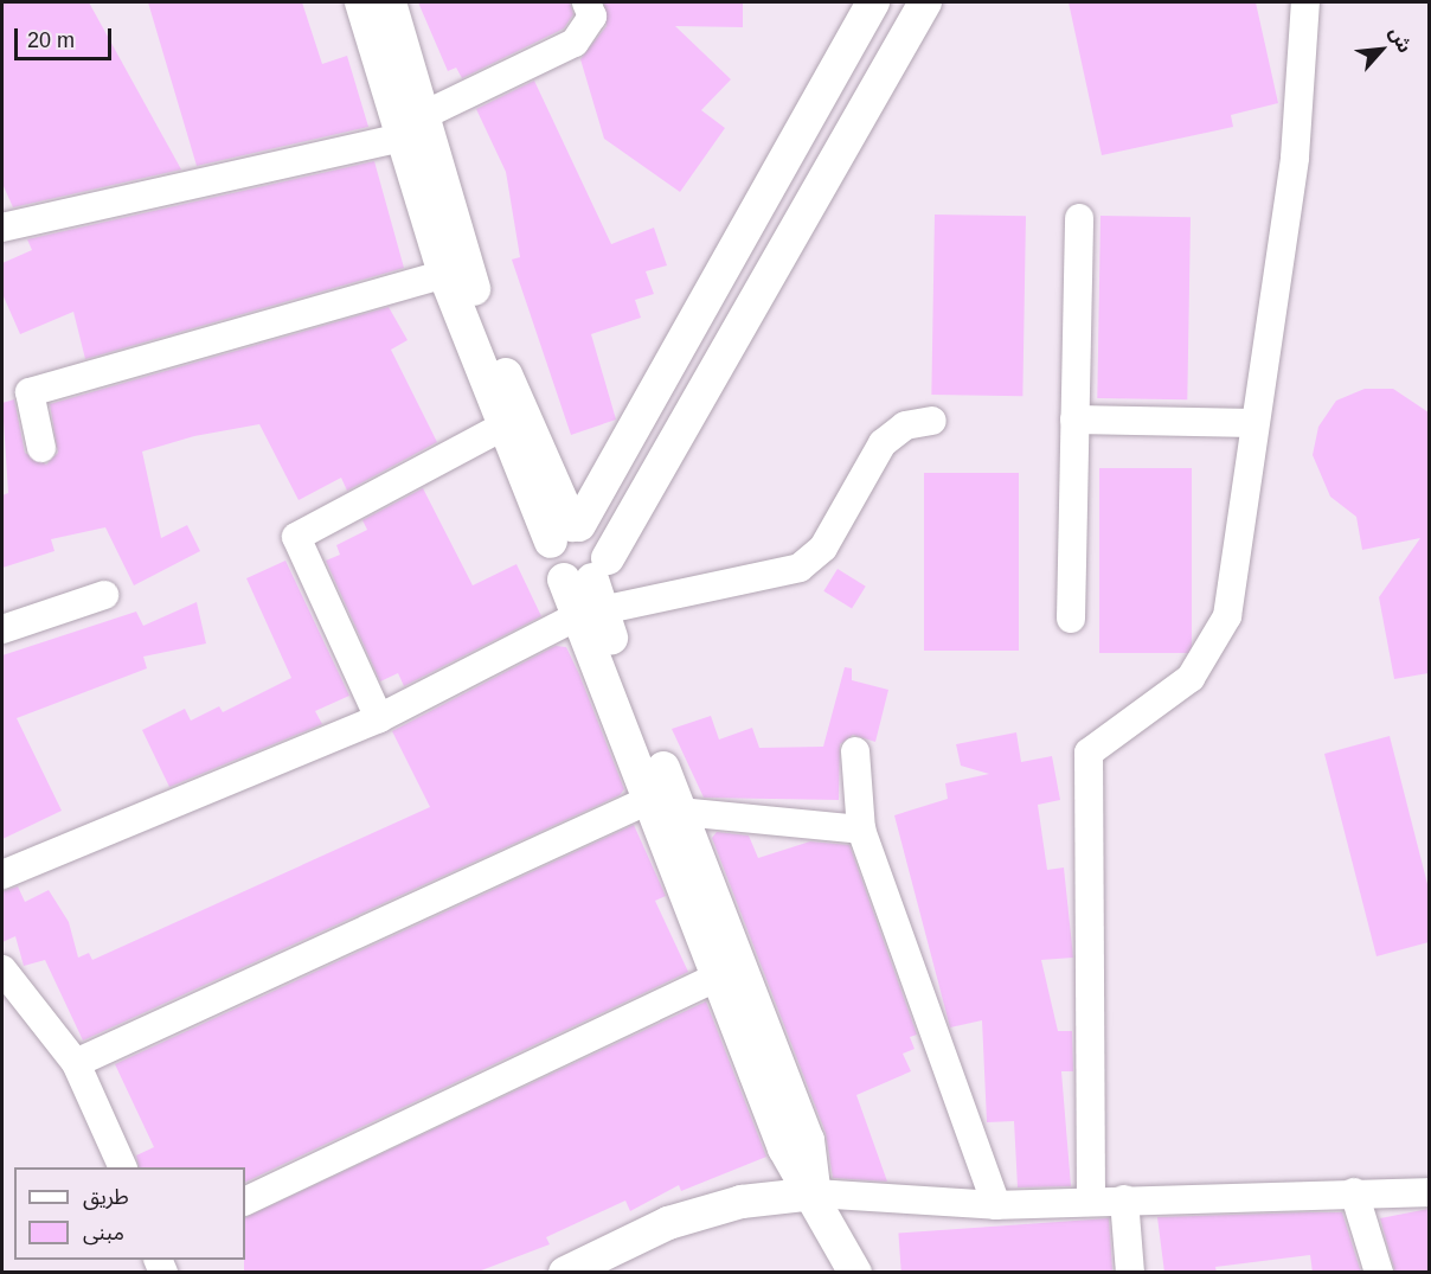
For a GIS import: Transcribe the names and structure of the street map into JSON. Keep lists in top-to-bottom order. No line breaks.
{"legend":["طريق","مبنى"],"scale_bar":"20 m","north":"top right"}
